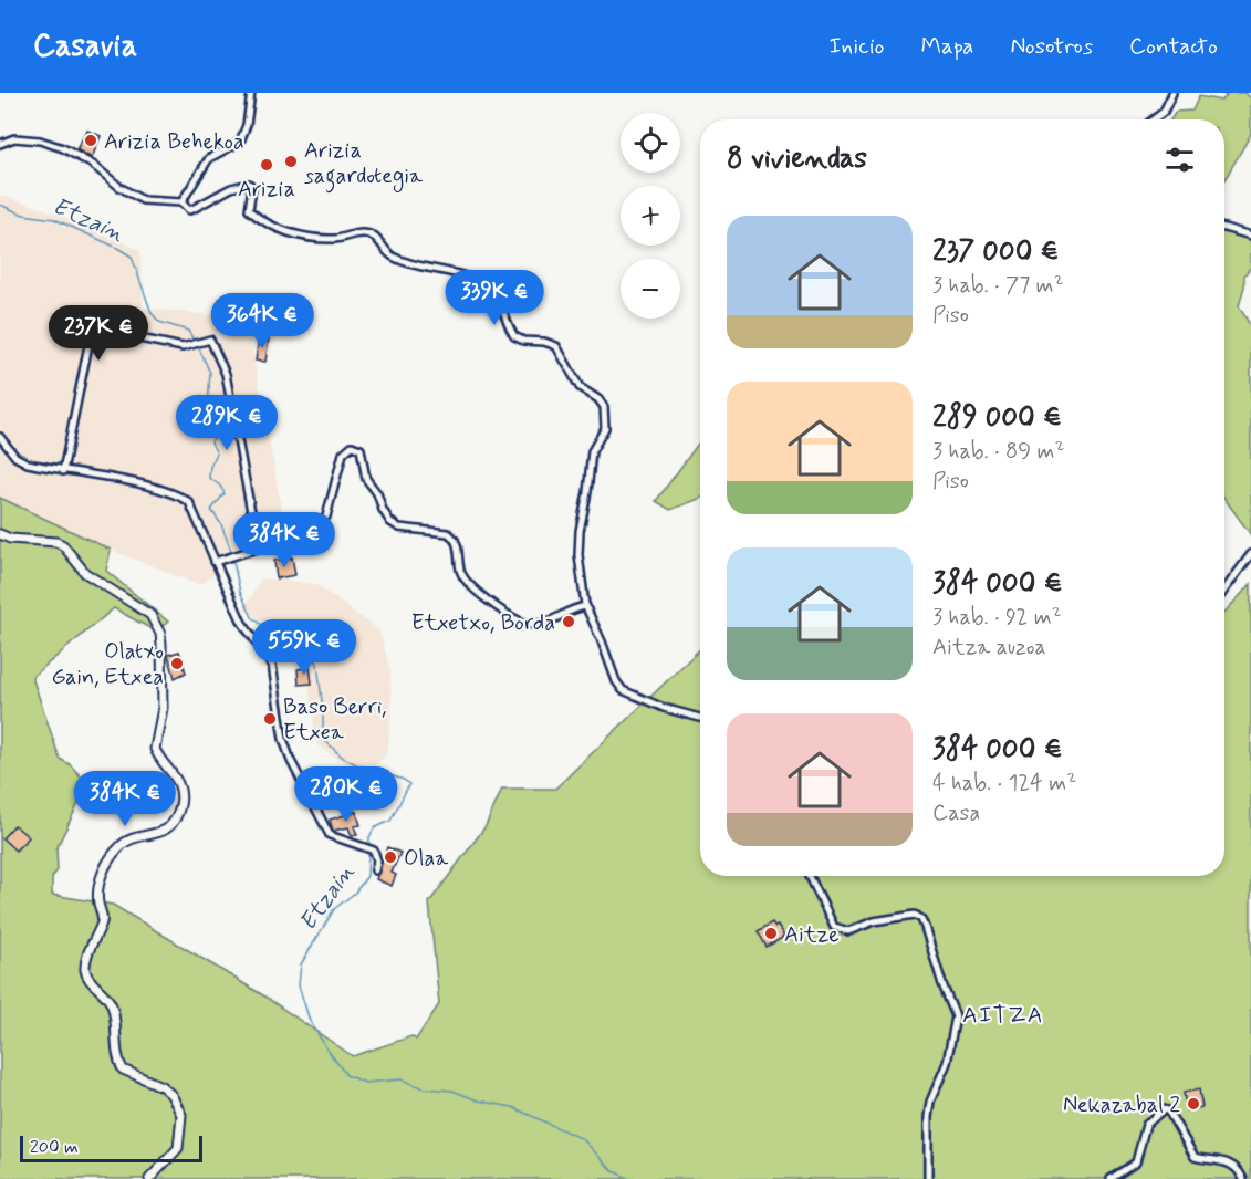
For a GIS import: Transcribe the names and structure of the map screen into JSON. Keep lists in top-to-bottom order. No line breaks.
{"districts":["AITZA"],"water":["Etzain"],"places":["Arizia Behekoa","Arizia sagardotegia","Arizia","Etxetxo, Borda","Olatxo Gain, Etxea","Baso Berri, Etxea","Olaa","Aitze","Nekazabal 2"],"scale_bar":"200 m","page":{"header":"Casavia","nav":["Inicio","Mapa","Nosotros","Contacto"],"map_buttons":["+","−"],"heading":"8 viviendas","list":[{"name":"237 000 €","note":"3 hab. · 77 m² · Piso"},{"name":"289 000 €","note":"3 hab. · 89 m² · Piso"},{"name":"384 000 €","note":"3 hab. · 92 m² · Aitza auzoa"},{"name":"384 000 €","note":"4 hab. · 124 m² · Casa"}],"price":["339K €","364K €","237K €","289K €","384K €","559K €","280K €","384K €"],"scale":"200 m"}}
